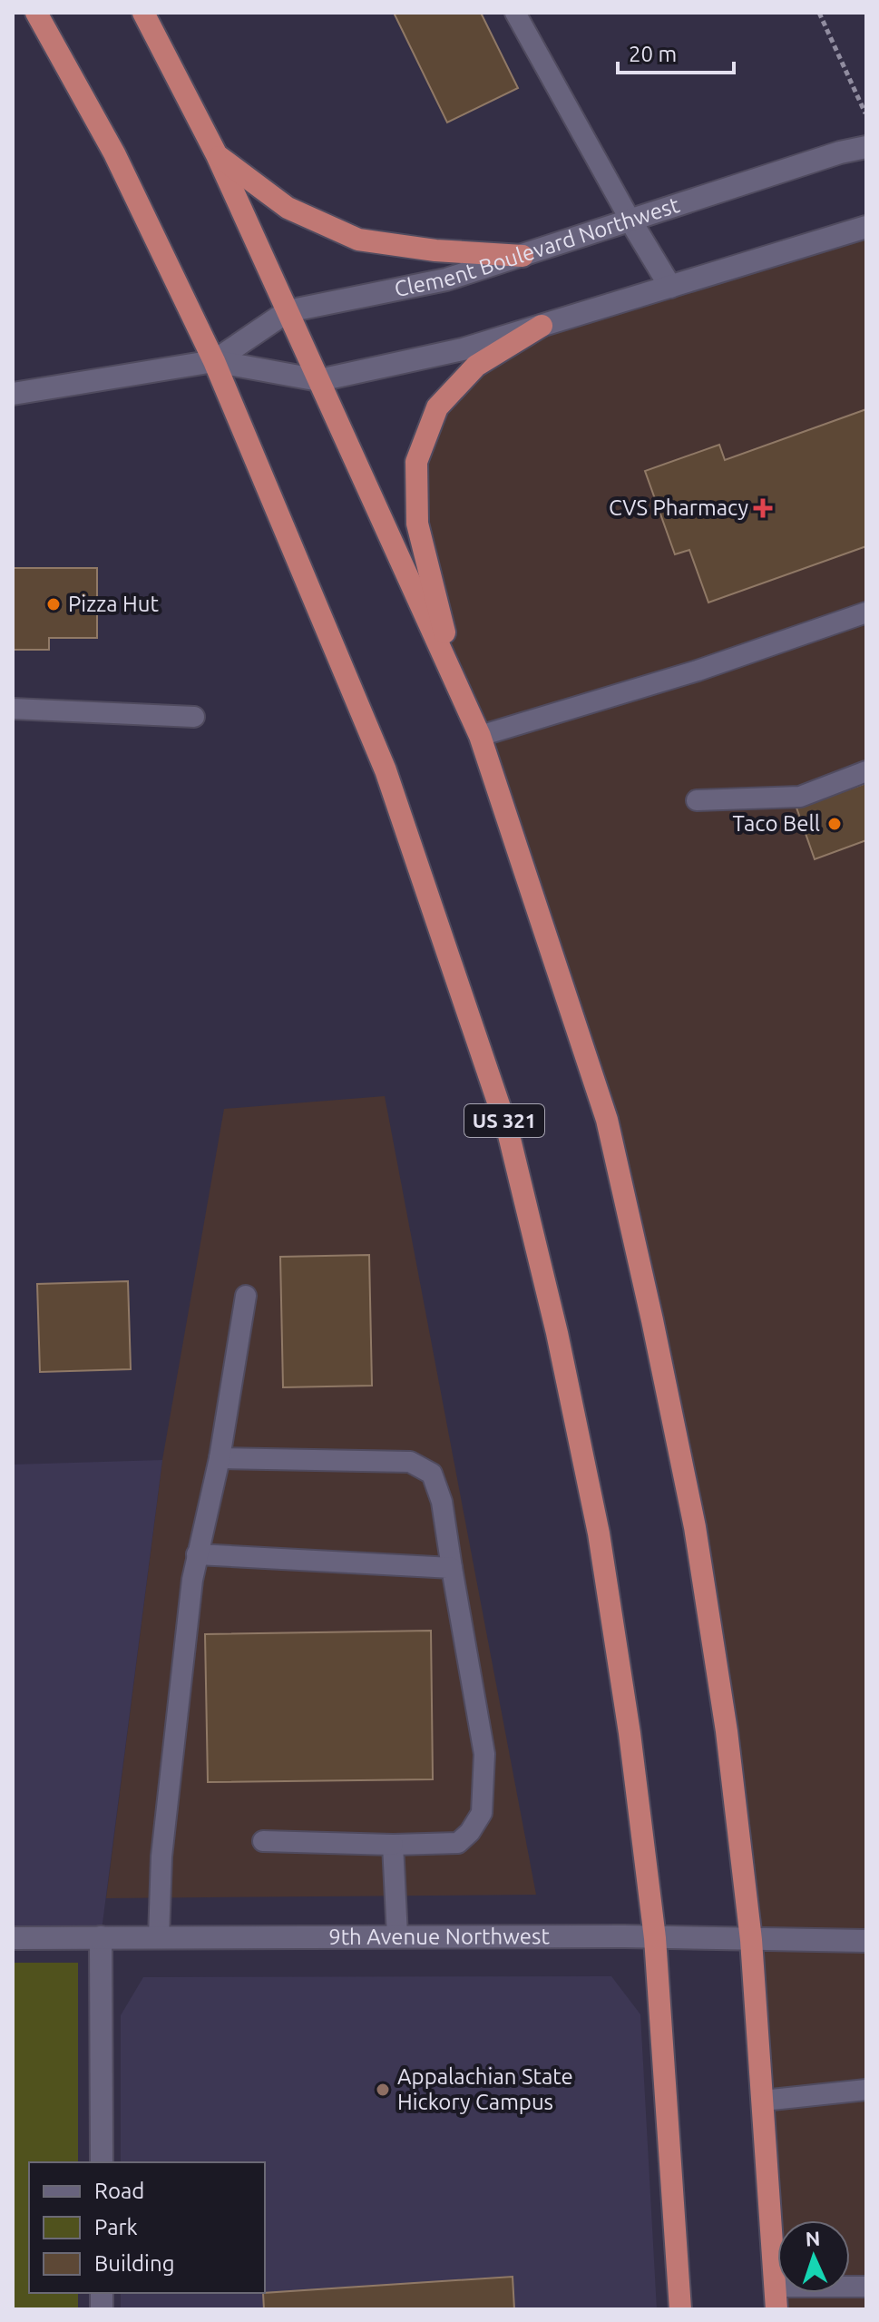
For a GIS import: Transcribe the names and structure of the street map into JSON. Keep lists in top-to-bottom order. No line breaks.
{"streets":{"highway":["US 321"],"street":["Clement Boulevard Northwest","9th Avenue Northwest"]},"crossings":[["Clement Boulevard Northwest","US 321"],["US 321","9th Avenue Northwest"]],"places":{"health":["CVS Pharmacy"],"other":["Pizza Hut","Taco Bell","Appalachian State Hickory Campus"]},"legend":["Road","Park","Building"],"scale_bar":"20 m","north":"top"}
